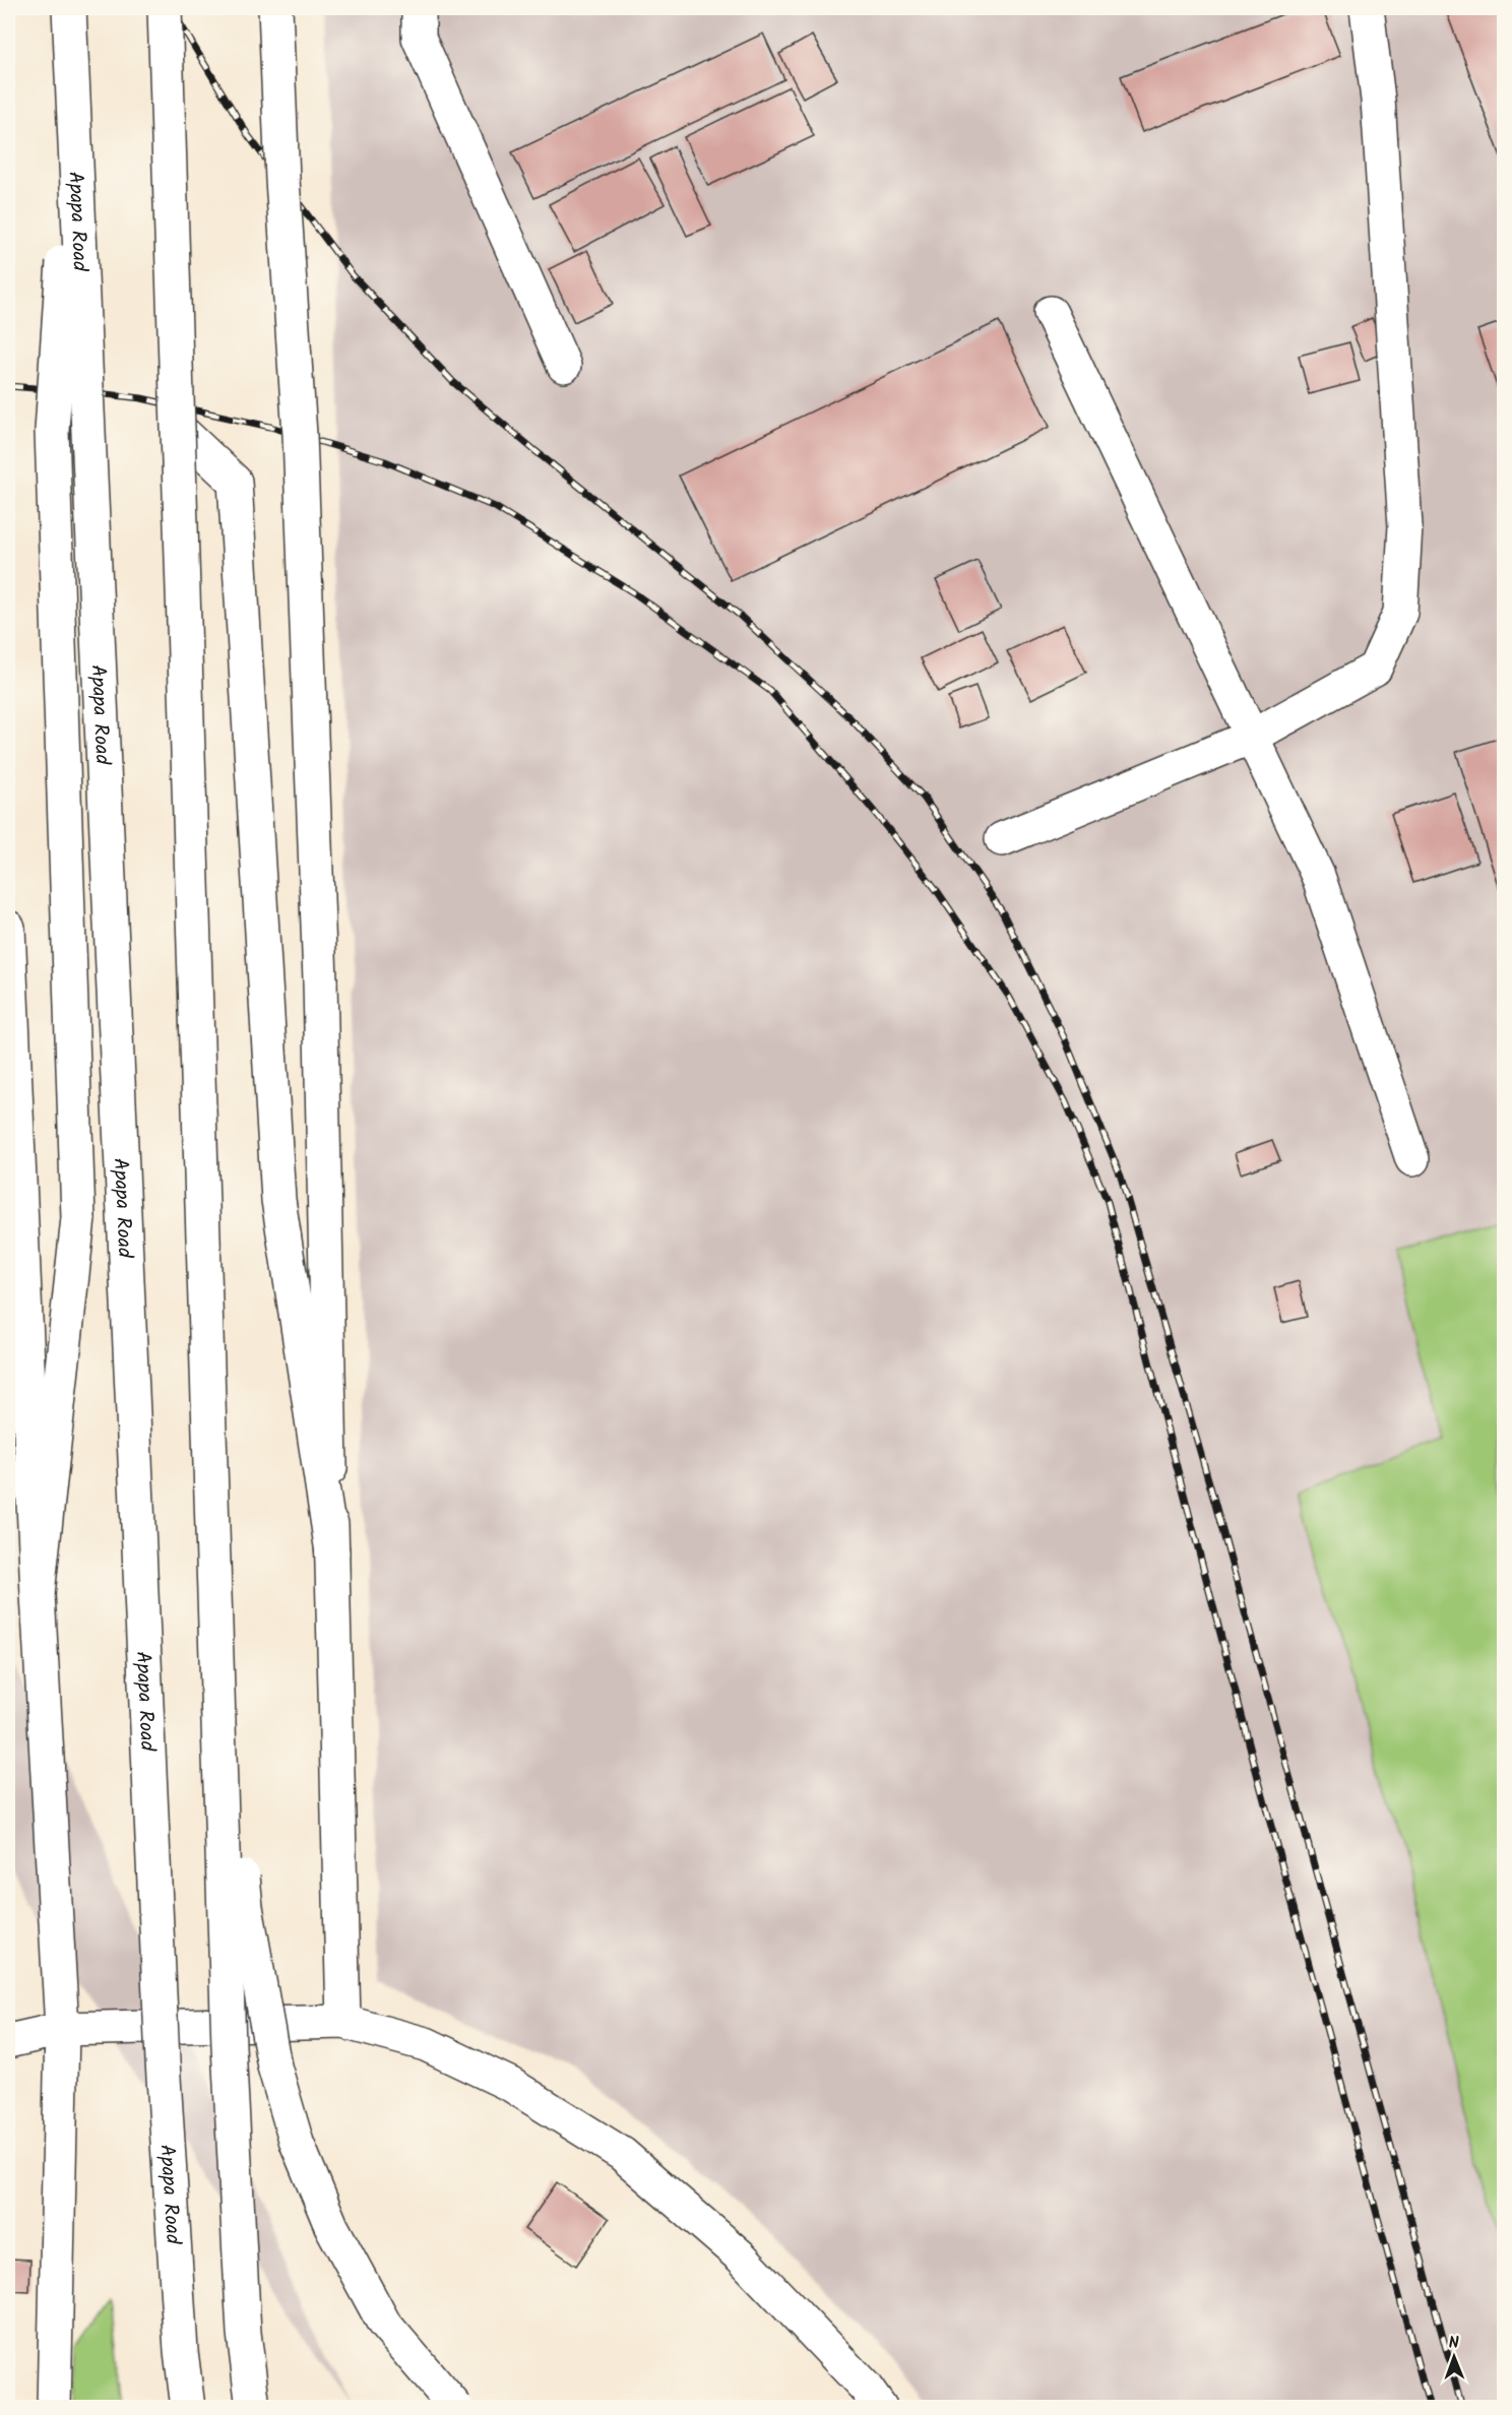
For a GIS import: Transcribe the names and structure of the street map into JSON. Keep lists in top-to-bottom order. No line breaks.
{"streets":{"main road":["Apapa Road"]},"north":"top"}
